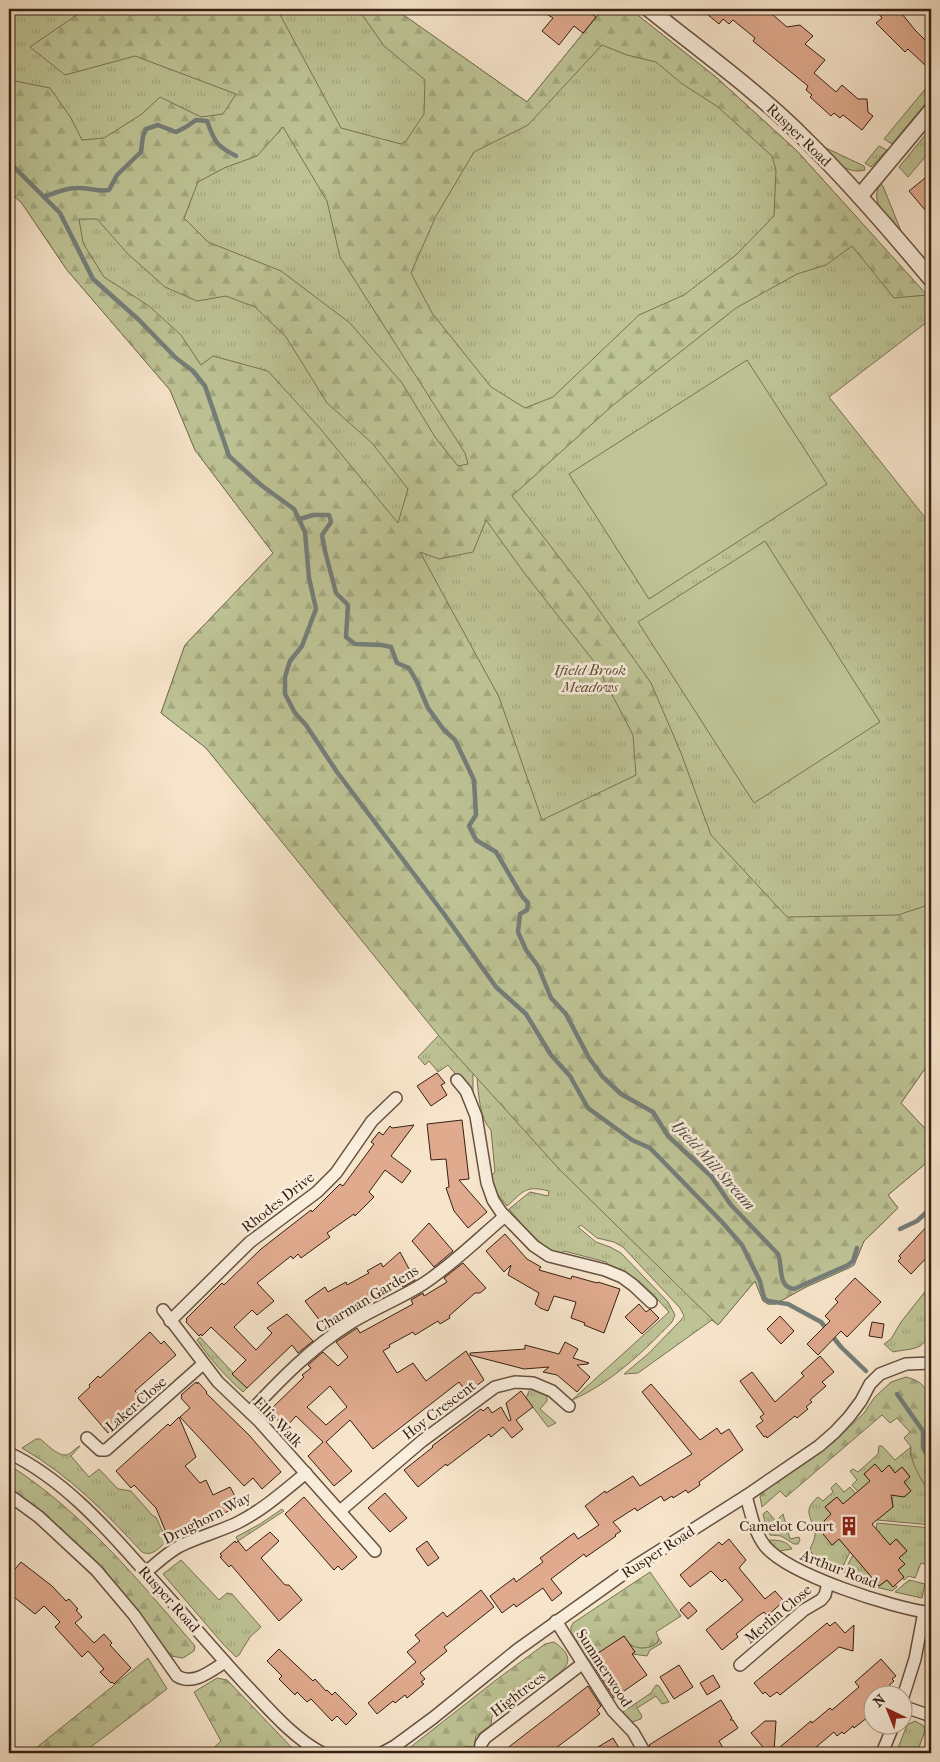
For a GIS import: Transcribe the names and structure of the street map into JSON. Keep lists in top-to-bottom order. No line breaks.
{"streets":{"street":["Rusper Road","Rhodes Drive","Charman Gardens","Laker Close","Hoy Crescent","Ellis Walk","Drughorn Way","Arthur Road","Merlin Close","Summerwood","Hightrees"]},"crossings":[["Rusper Road","Drughorn Way"],["Rusper Road","Arthur Road"],["Rusper Road","Summerwood"],["Rhodes Drive","Ellis Walk"],["Charman Gardens","Ellis Walk"],["Laker Close","Ellis Walk"],["Hoy Crescent","Ellis Walk"],["Ellis Walk","Drughorn Way"],["Arthur Road","Merlin Close"],["Summerwood","Hightrees"]],"water":["Ifield Mill Stream"],"parks":["Ifield Brook Meadows"],"places":{"building":["Camelot Court"]},"north":"top left"}
